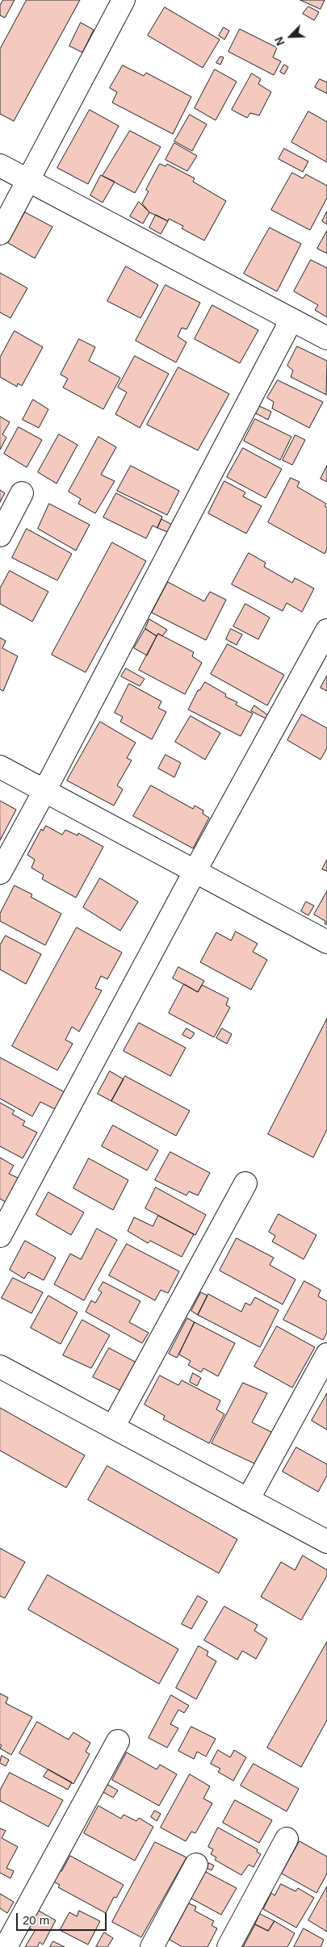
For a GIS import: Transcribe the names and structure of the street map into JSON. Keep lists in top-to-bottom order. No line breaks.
{"scale_bar":"20 m","north":"bottom left"}
